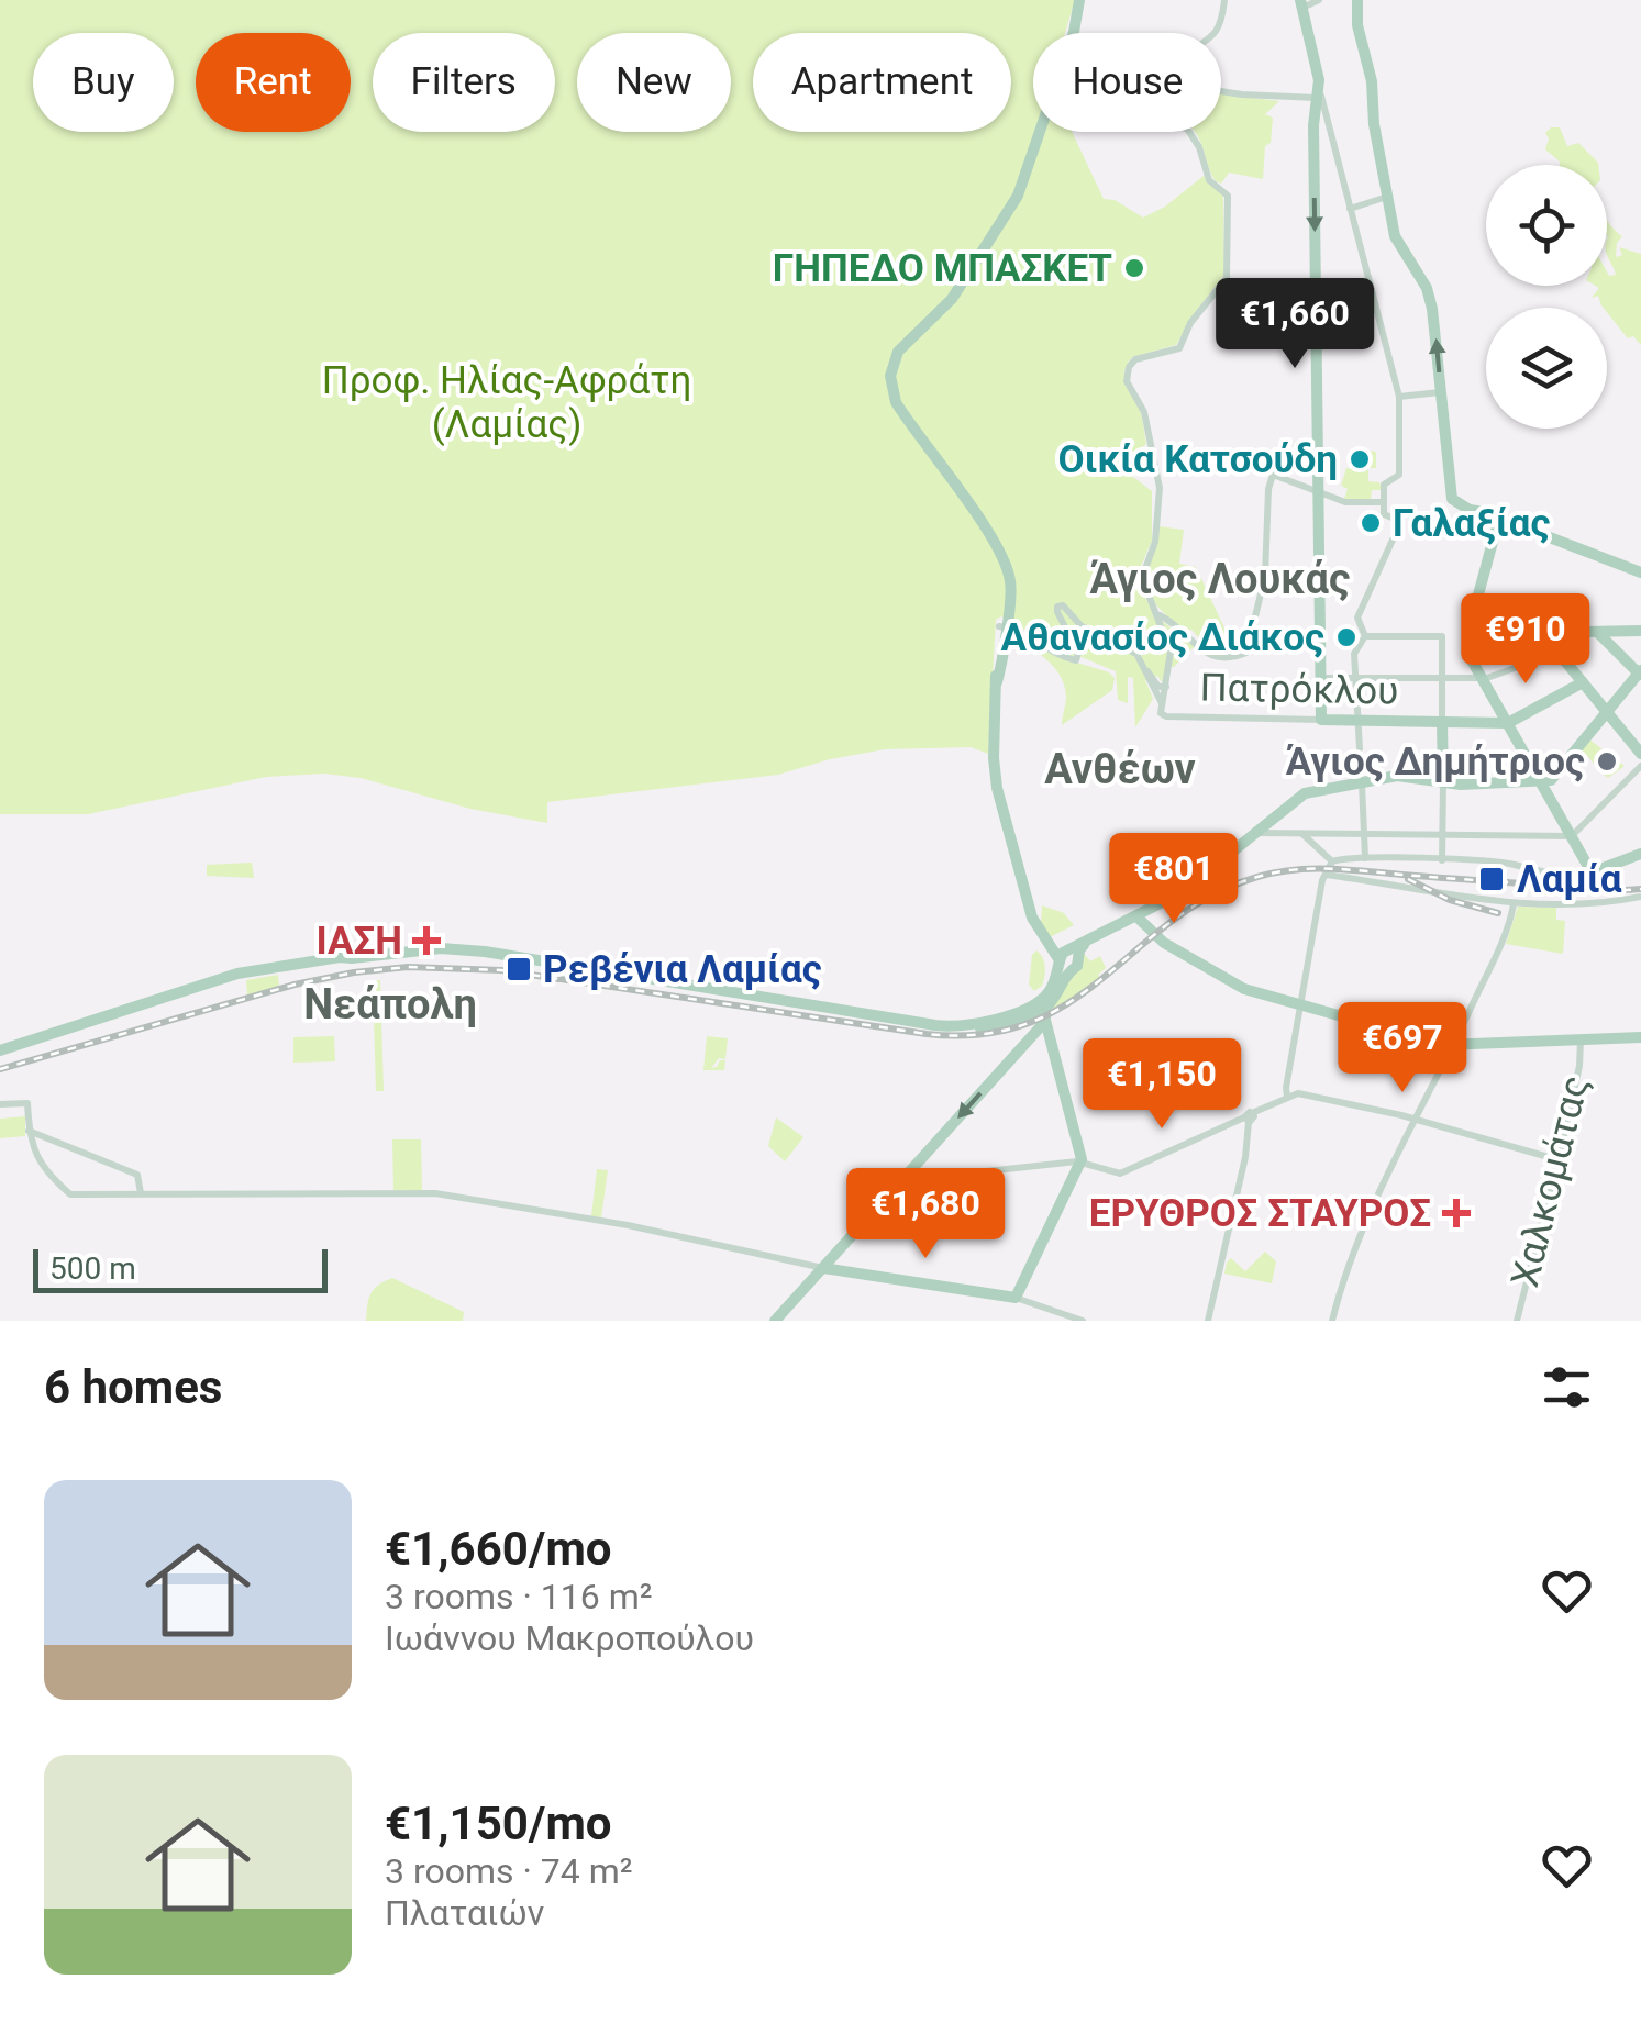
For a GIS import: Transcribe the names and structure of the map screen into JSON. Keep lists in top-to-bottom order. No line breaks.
{"streets":{"main road":["Πατρόκλου"],"street":["Χαλκομάτας"]},"districts":["Άγιος Λουκάς","Ανθέων","Νεάπολη"],"parks":["Προφ. Ηλίας-Αφράτη (Λαμίας)"],"places":{"other":["ΓΗΠΕΔΟ ΜΠΑΣΚΕΤ","Οικία Κατσούδη","Γαλαξίας","Αθανασίος Διάκος","Άγιος Δημήτριος"],"transit":["Λαμία","Ρεβένια Λαμίας"],"health":["ΙΑΣΗ","ΕΡΥΘΡΟΣ ΣΤΑΥΡΟΣ"]},"scale_bar":"500 m","page":{"chip":["Buy","Rent","Filters","New","Apartment","House"],"price":["€1,660","€910","€801","€697","€1,150","€1,680"],"scale":"500 m","heading":"6 homes","list":[{"name":"€1,660/mo","note":"3 rooms · 116 m² · Ιωάννου Μακροπούλου"},{"name":"€1,150/mo","note":"3 rooms · 74 m² · Πλαταιών"}]}}
